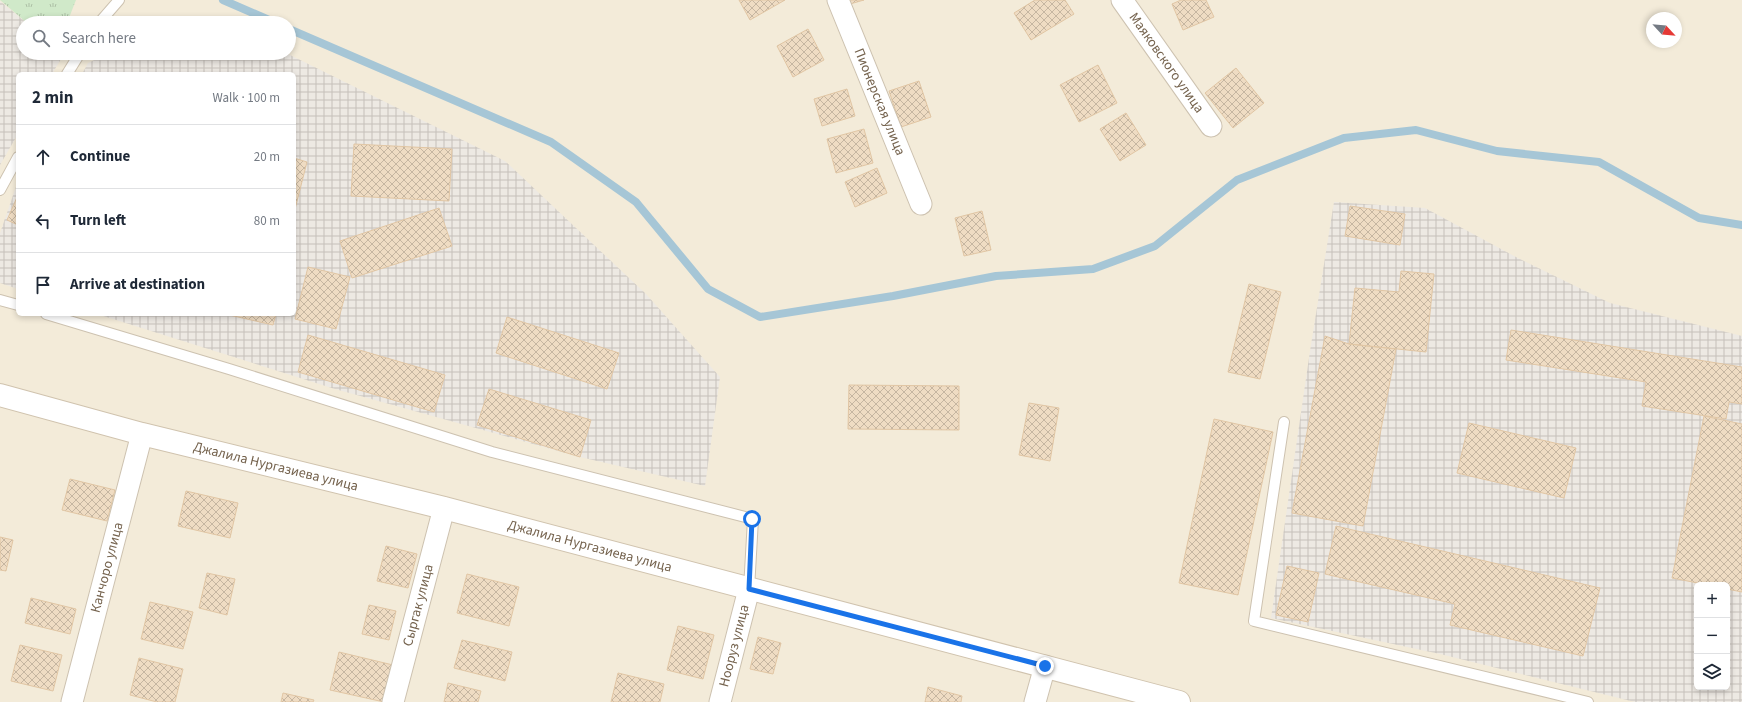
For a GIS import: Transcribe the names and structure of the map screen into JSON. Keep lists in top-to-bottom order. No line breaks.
{"streets":{"street":["Маяковского улица","Пионерская улица","Джалила Нургазиева улица","Канчоро улица","Сыргак улица","Нооруз улица"]},"crossings":[["Джалила Нургазиева улица","Канчоро улица"],["Джалила Нургазиева улица","Сыргак улица"],["Джалила Нургазиева улица","Нооруз улица"]],"north":"bottom right","page":{"search":"Search here","heading":["2 min","Walk · 100 m"],"list":[["Continue","20 m"],["Turn left","80 m"],"Arrive at destination"],"map_buttons":["+","−"]}}
